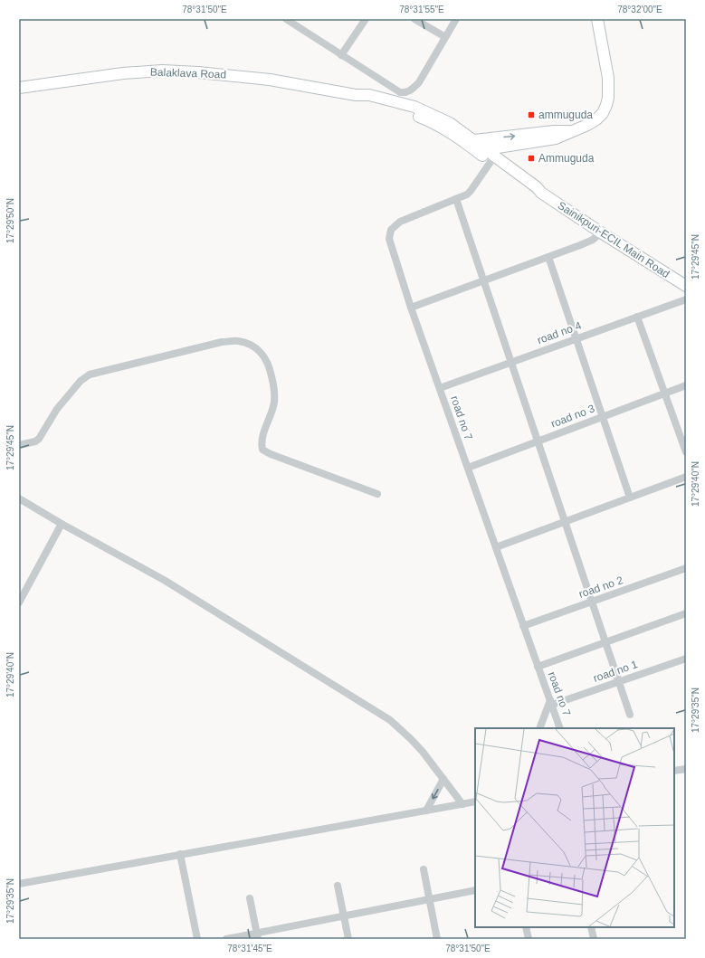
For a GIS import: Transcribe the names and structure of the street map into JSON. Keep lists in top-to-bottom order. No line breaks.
{"streets":{"main road":["Balaklava Road","Sainikpuri-ECIL Main Road"],"street":["road no 4","road no 3","road no 7","road no 2","road no 1"]},"crossings":[["Balaklava Road","Sainikpuri-ECIL Main Road"],["Sainikpuri-ECIL Main Road","road no 7"],["road no 4","road no 7"],["road no 3","road no 7"],["road no 7","road no 2"],["road no 7","road no 1"]],"places":{"transit":["ammuguda","Ammuguda"]},"coordinates":["78°31'50\"E","78°31'55\"E","78°32'00\"E","17°29'50\"N","17°29'45\"N","17°29'40\"N","17°29'35\"N","78°31'45\"E"]}
